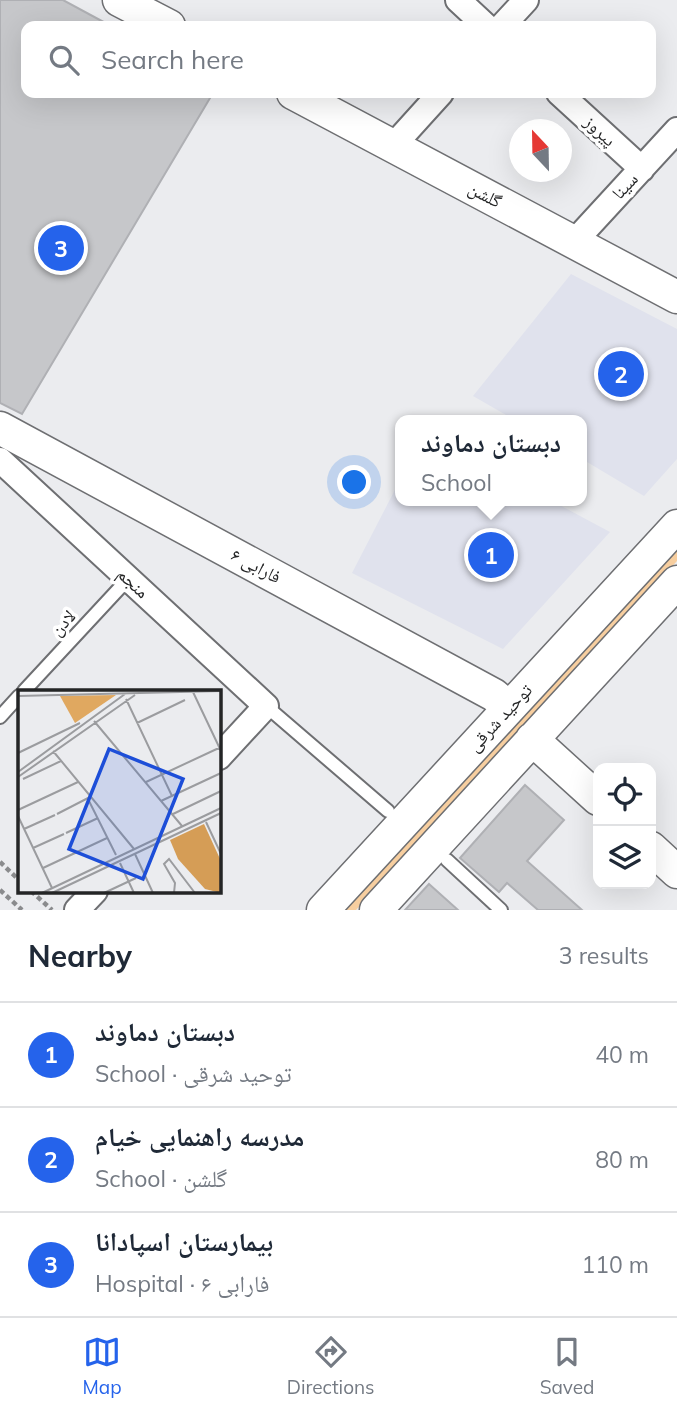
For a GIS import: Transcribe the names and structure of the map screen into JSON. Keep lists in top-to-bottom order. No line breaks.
{"streets":{"street":["پیروز","سینا","گلشن","فارابی ۶","منجم","توحید شرقی"],"lane":["لادن"]},"crossings":[["پیروز","سینا"],["سینا","گلشن"],["فارابی ۶","منجم"],["فارابی ۶","توحید شرقی"],["منجم","لادن"]],"north":"top","page":{"search":"Search here","pins":["3","2","1"],"popup":["دبستان دماوند","School"],"heading":["Nearby","3 results"],"list":[{"mark":"1","name":"دبستان دماوند","note":"School · توحید شرقی","value":"40 m"},{"mark":"2","name":"مدرسه راهنمایی خیام","note":"School · گلشن","value":"80 m"},{"mark":"3","name":"بیمارستان اسپادانا","note":"Hospital · فارابی ۶","value":"110 m"}],"nav":["Map","Directions","Saved"]}}
